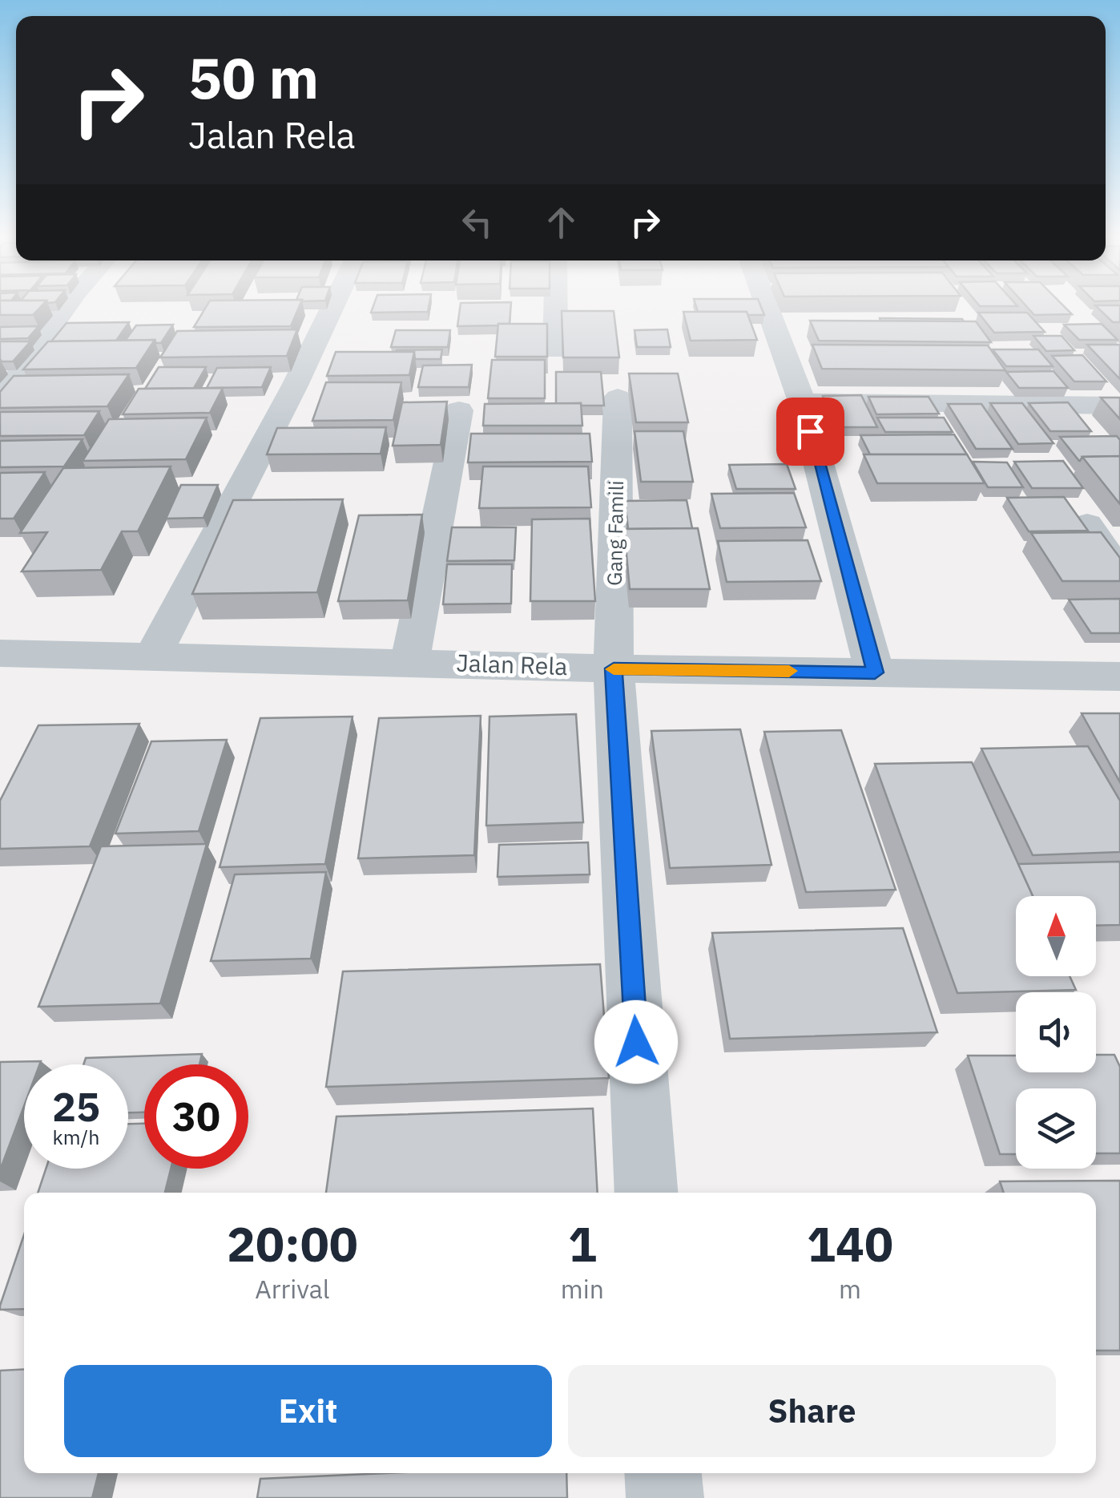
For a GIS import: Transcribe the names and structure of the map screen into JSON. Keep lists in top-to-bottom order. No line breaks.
{"streets":{"street":["Gang Famili","Jalan Rela"]},"crossings":[["Gang Famili","Jalan Rela"]],"north":"top","page":{"turn":["50 m","Jalan Rela"],"speed":"25 km/h","limit":"30","eta":["20:00","Arrival","1","min","140","m"],"buttons":["Exit","Share"]}}
